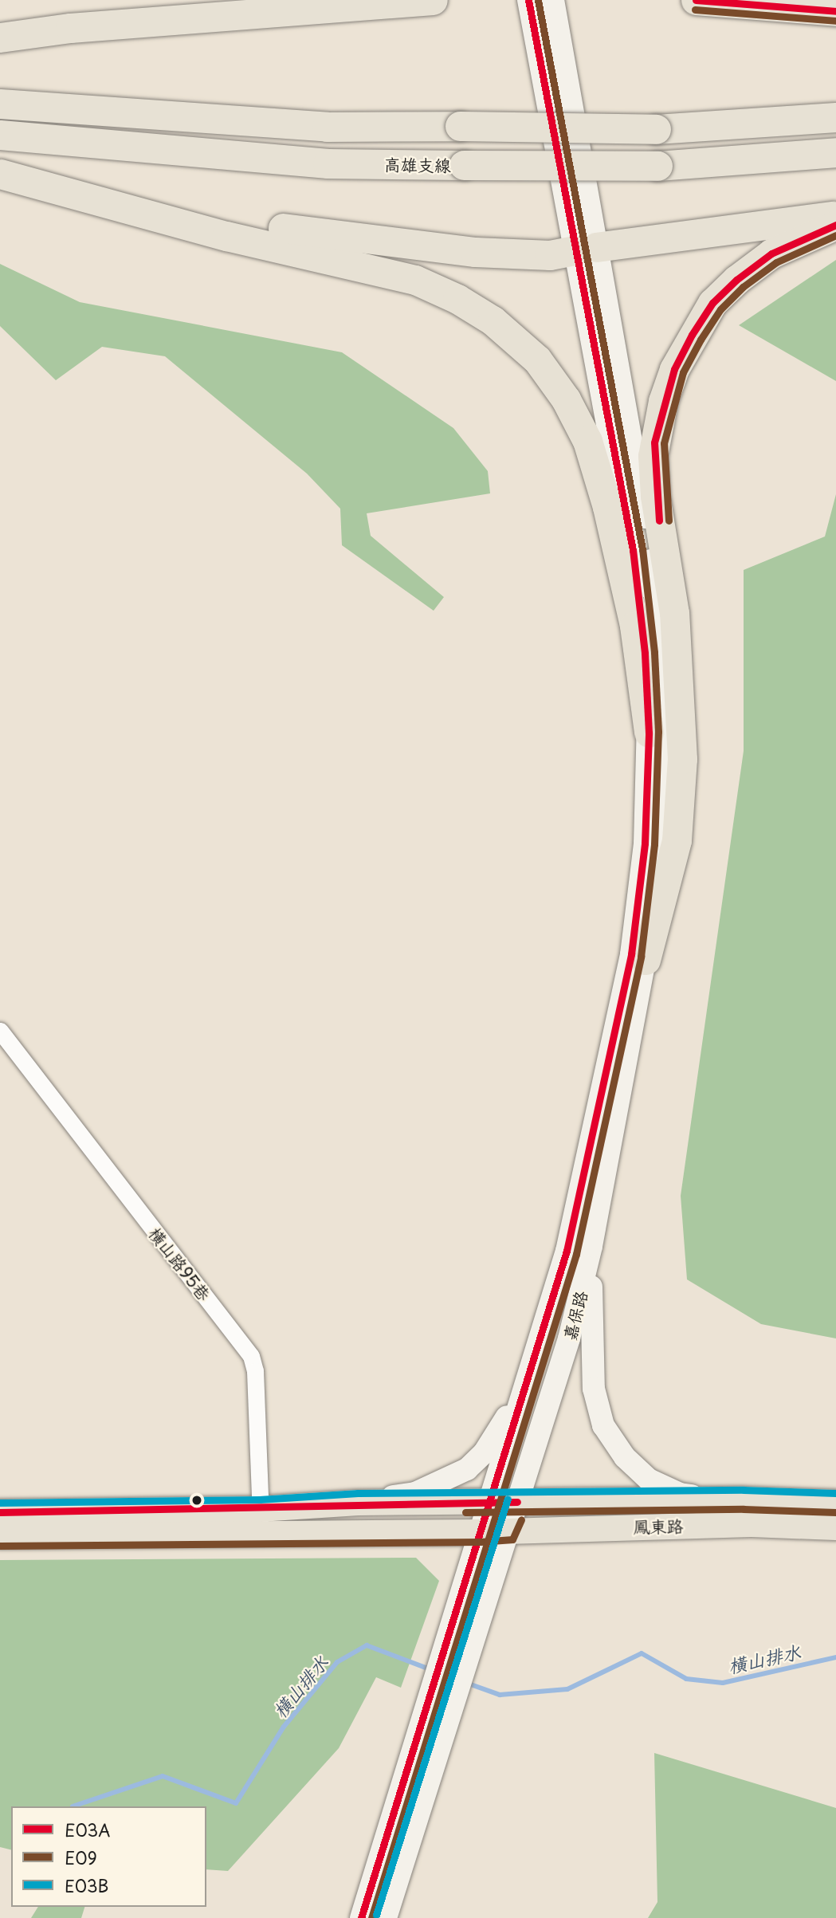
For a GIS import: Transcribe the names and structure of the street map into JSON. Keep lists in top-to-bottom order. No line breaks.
{"streets":{"highway":["高雄支線"],"main road":["鳳東路"],"street":["橫山路95巷","嘉保路"]},"crossings":[["橫山路95巷","鳳東路"],["嘉保路","鳳東路"]],"water":["橫山排水"],"lines":["transit line E03A","transit line E09","transit line E03B"],"legend":["E03A","E09","E03B"]}
